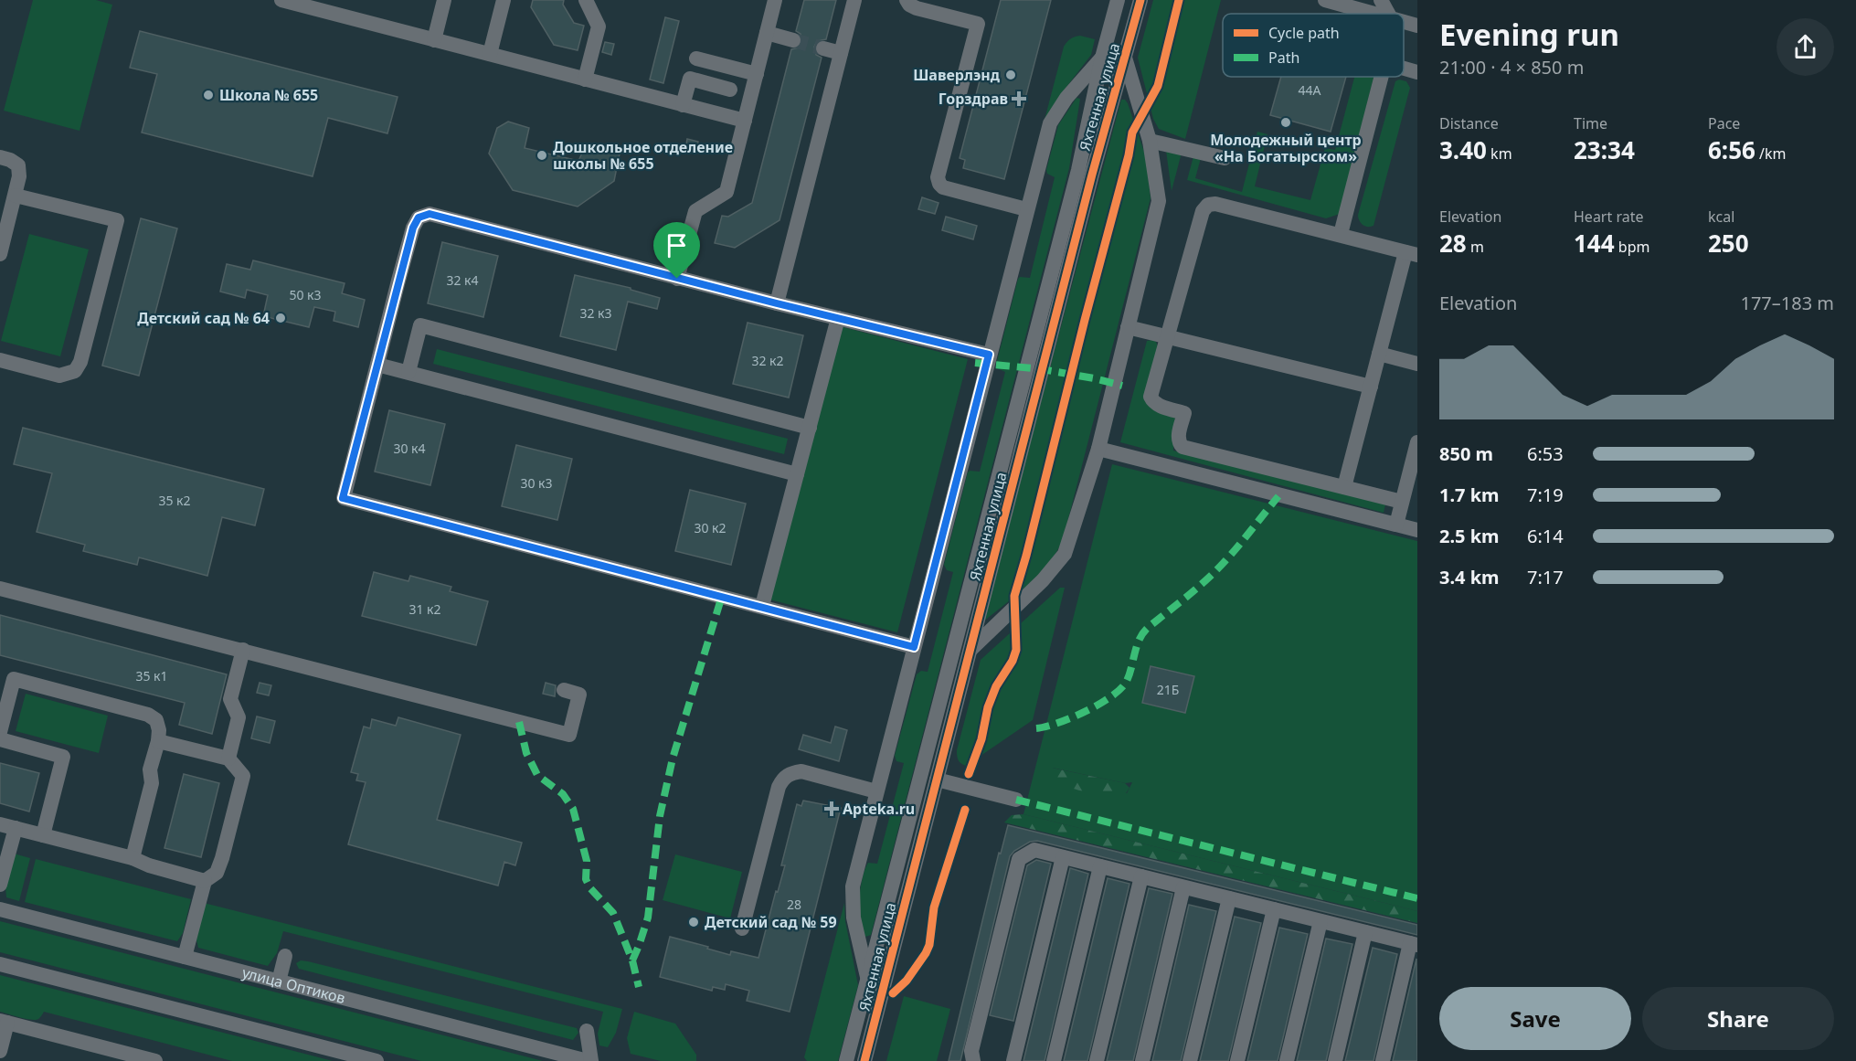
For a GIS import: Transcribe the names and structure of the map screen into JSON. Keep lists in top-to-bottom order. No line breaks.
{"streets":{"street":["Яхтенная улица","улица Оптиков"]},"places":{"other":["Шаверлэнд","Школа № 655","Молодежный центр «На Богатырском»","Дошкольное отделение школы № 655","Детский сад № 64","Детский сад № 59"],"health":["Горздрав","Apteka.ru"]},"house_numbers":["44А","32 к4","50 к3","32 к3","32 к2","30 к4","30 к3","35 к2","30 к2","31 к2","35 к1","21Б","28"],"legend":["Cycle path","Path"],"page":{"heading":["Evening run","21:00 · 4 × 850 m"],"stats":[["Distance","3.40 km"],["Time","23:34"],["Pace","6:56 /km"],["Elevation","28 m"],["Heart rate","144 bpm"],["kcal","250"]],"chart":["Elevation","177–183 m"],"list":[{"name":"850 m","note":"6:53"},{"name":"1.7 km","note":"7:19"},{"name":"2.5 km","note":"6:14"},{"name":"3.4 km","note":"7:17"}],"buttons":["Save","Share"]}}
